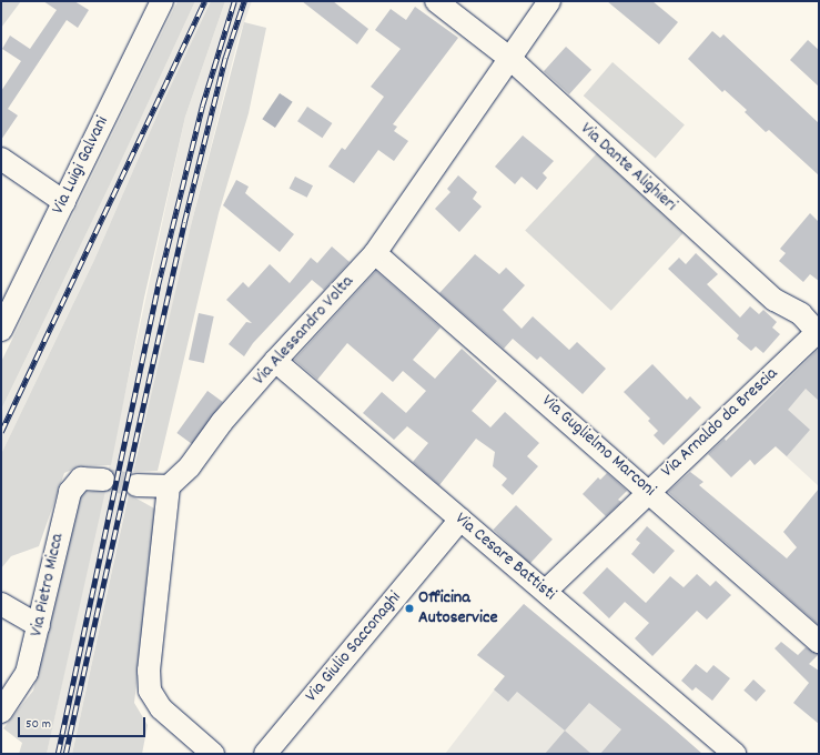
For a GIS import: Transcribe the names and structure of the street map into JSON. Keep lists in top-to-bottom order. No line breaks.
{"streets":{"street":["Via Luigi Galvani","Via Dante Alighieri","Via Alessandro Volta","Via Arnaldo da Brescia","Via Guglielmo Marconi","Via Cesare Battisti","Via Pietro Micca","Via Giulio Sacconaghi"]},"crossings":[["Via Dante Alighieri","Via Alessandro Volta"],["Via Dante Alighieri","Via Arnaldo da Brescia"],["Via Alessandro Volta","Via Guglielmo Marconi"],["Via Alessandro Volta","Via Cesare Battisti"],["Via Arnaldo da Brescia","Via Guglielmo Marconi"],["Via Arnaldo da Brescia","Via Cesare Battisti"],["Via Cesare Battisti","Via Giulio Sacconaghi"]],"places":["Officina Autoservice"],"scale_bar":"50 m"}
